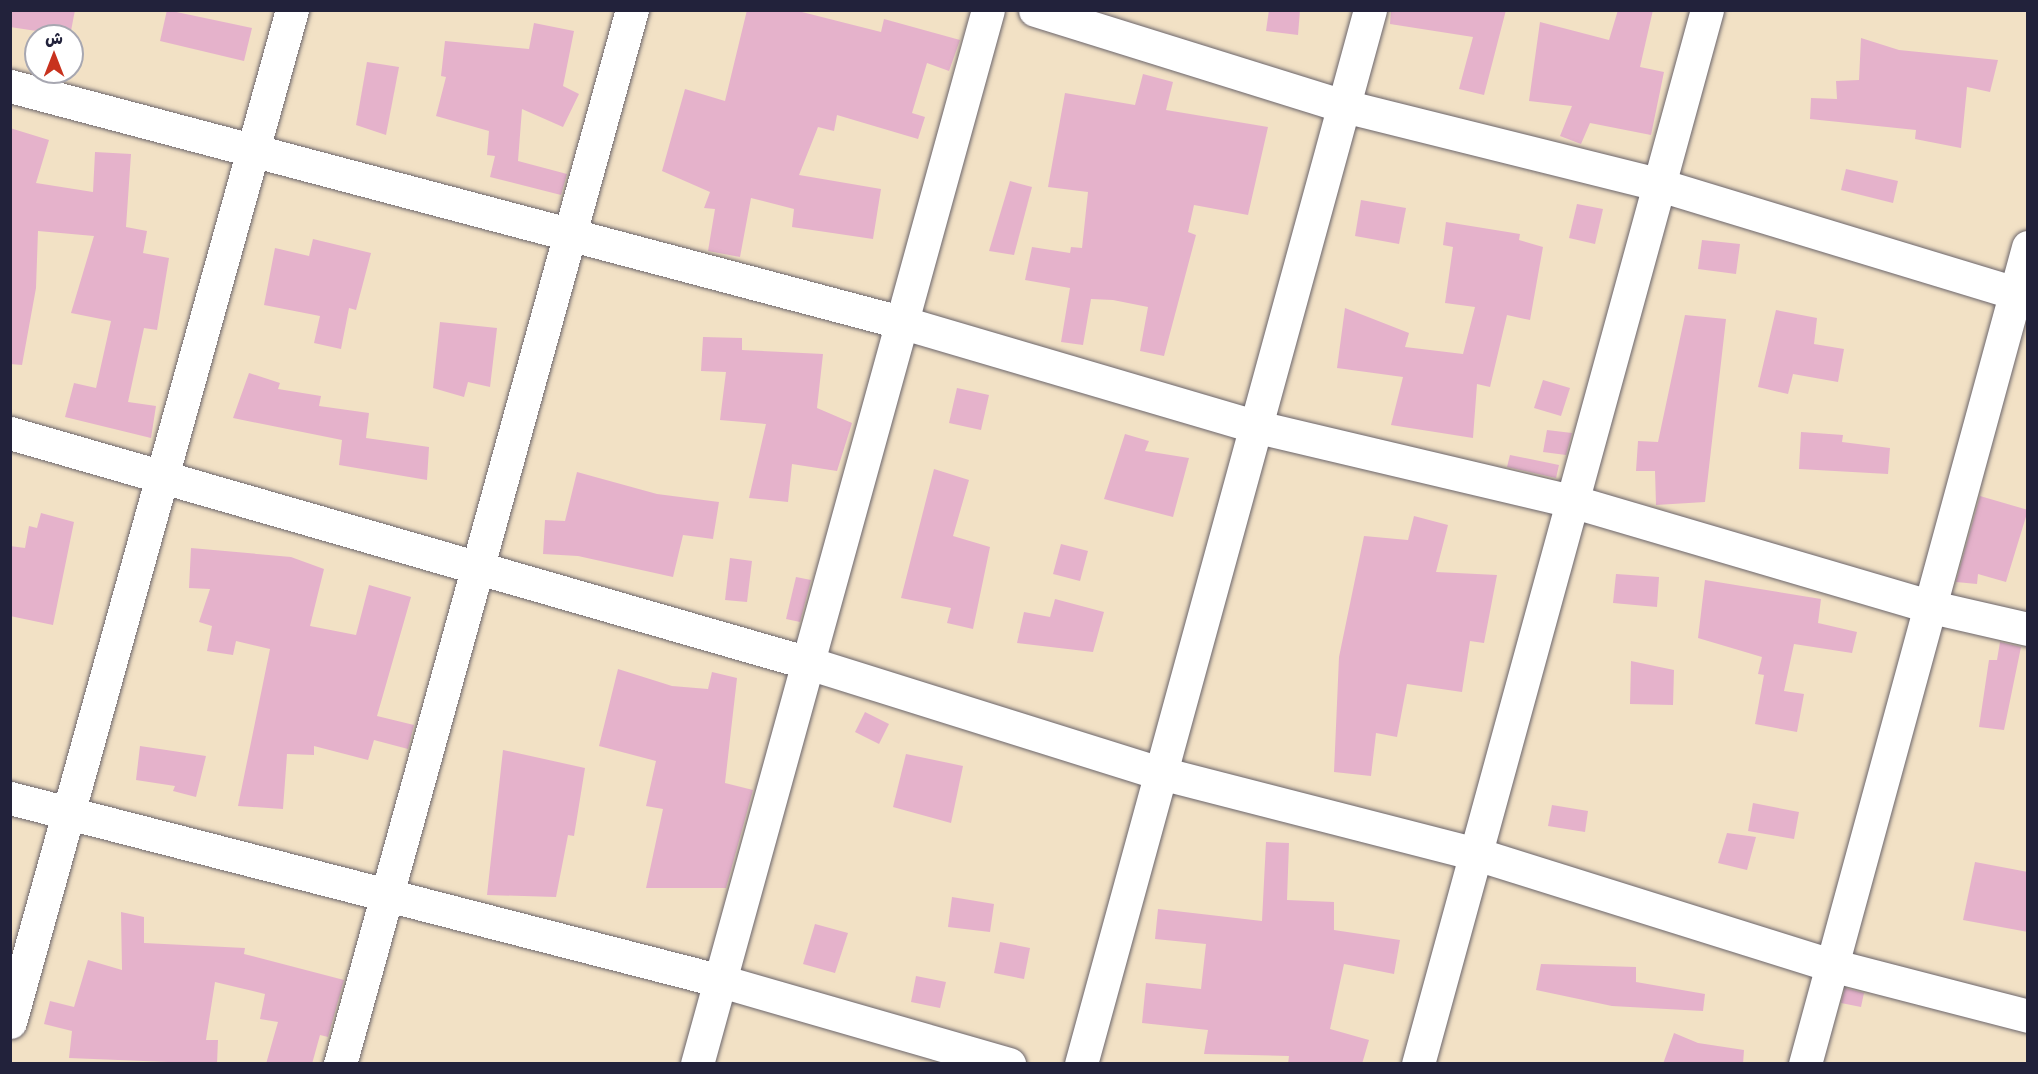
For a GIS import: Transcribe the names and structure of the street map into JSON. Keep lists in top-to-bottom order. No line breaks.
{"north":"top"}
